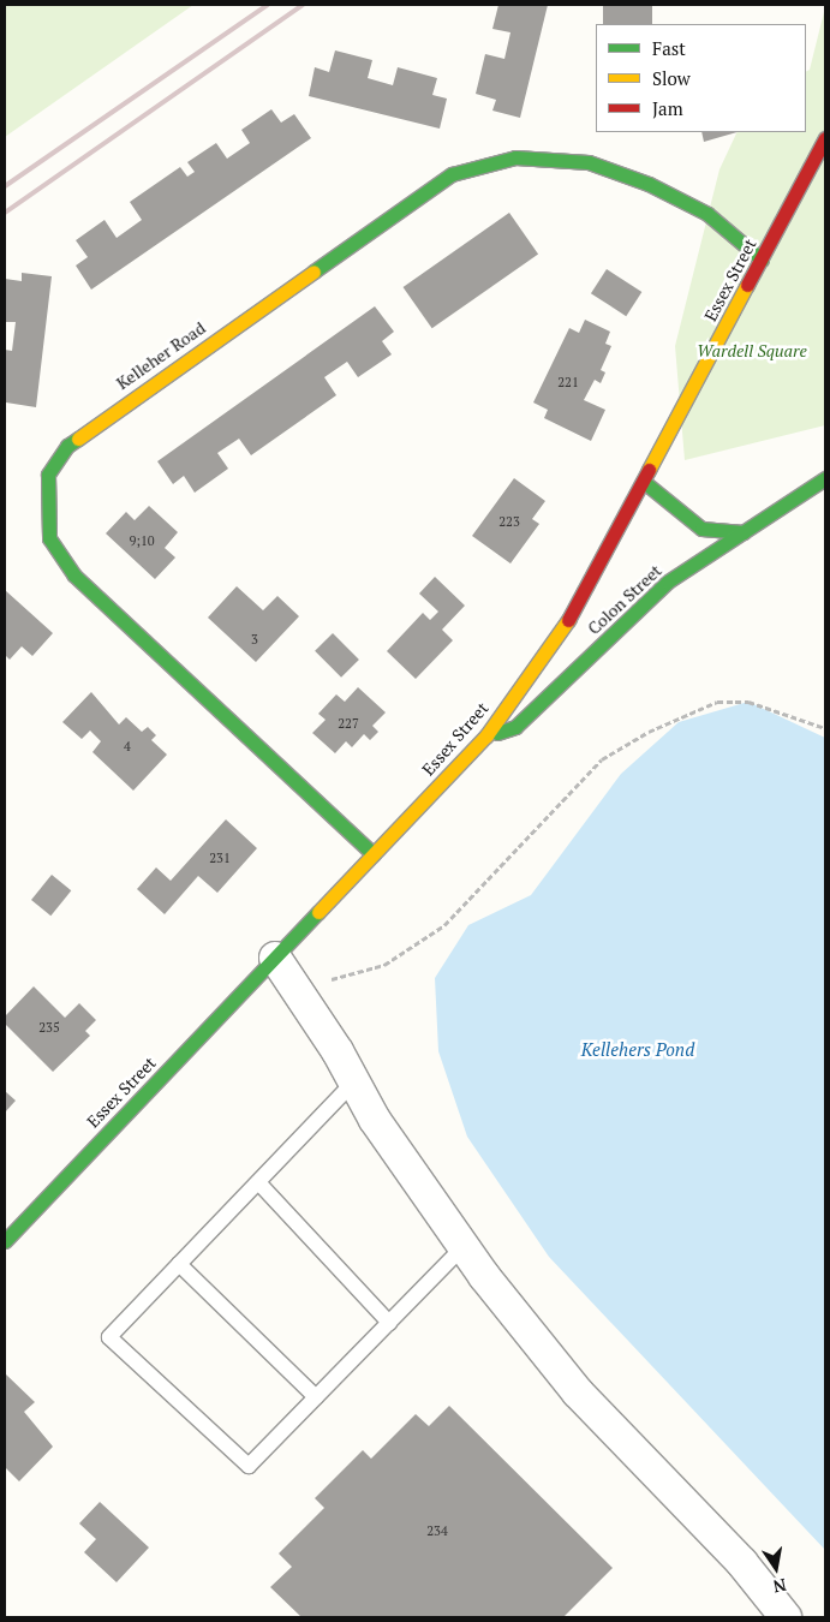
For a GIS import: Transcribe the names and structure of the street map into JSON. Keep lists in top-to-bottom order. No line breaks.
{"streets":{"main road":["Essex Street","Kelleher Road","Colon Street"]},"crossings":[["Essex Street","Kelleher Road"],["Essex Street","Colon Street"]],"water":["Kellehers Pond"],"parks":["Wardell Square"],"house_numbers":["221","223","9;10","3","227","4","231","235","234"],"legend":["Fast","Slow","Jam"],"north":"bottom"}
